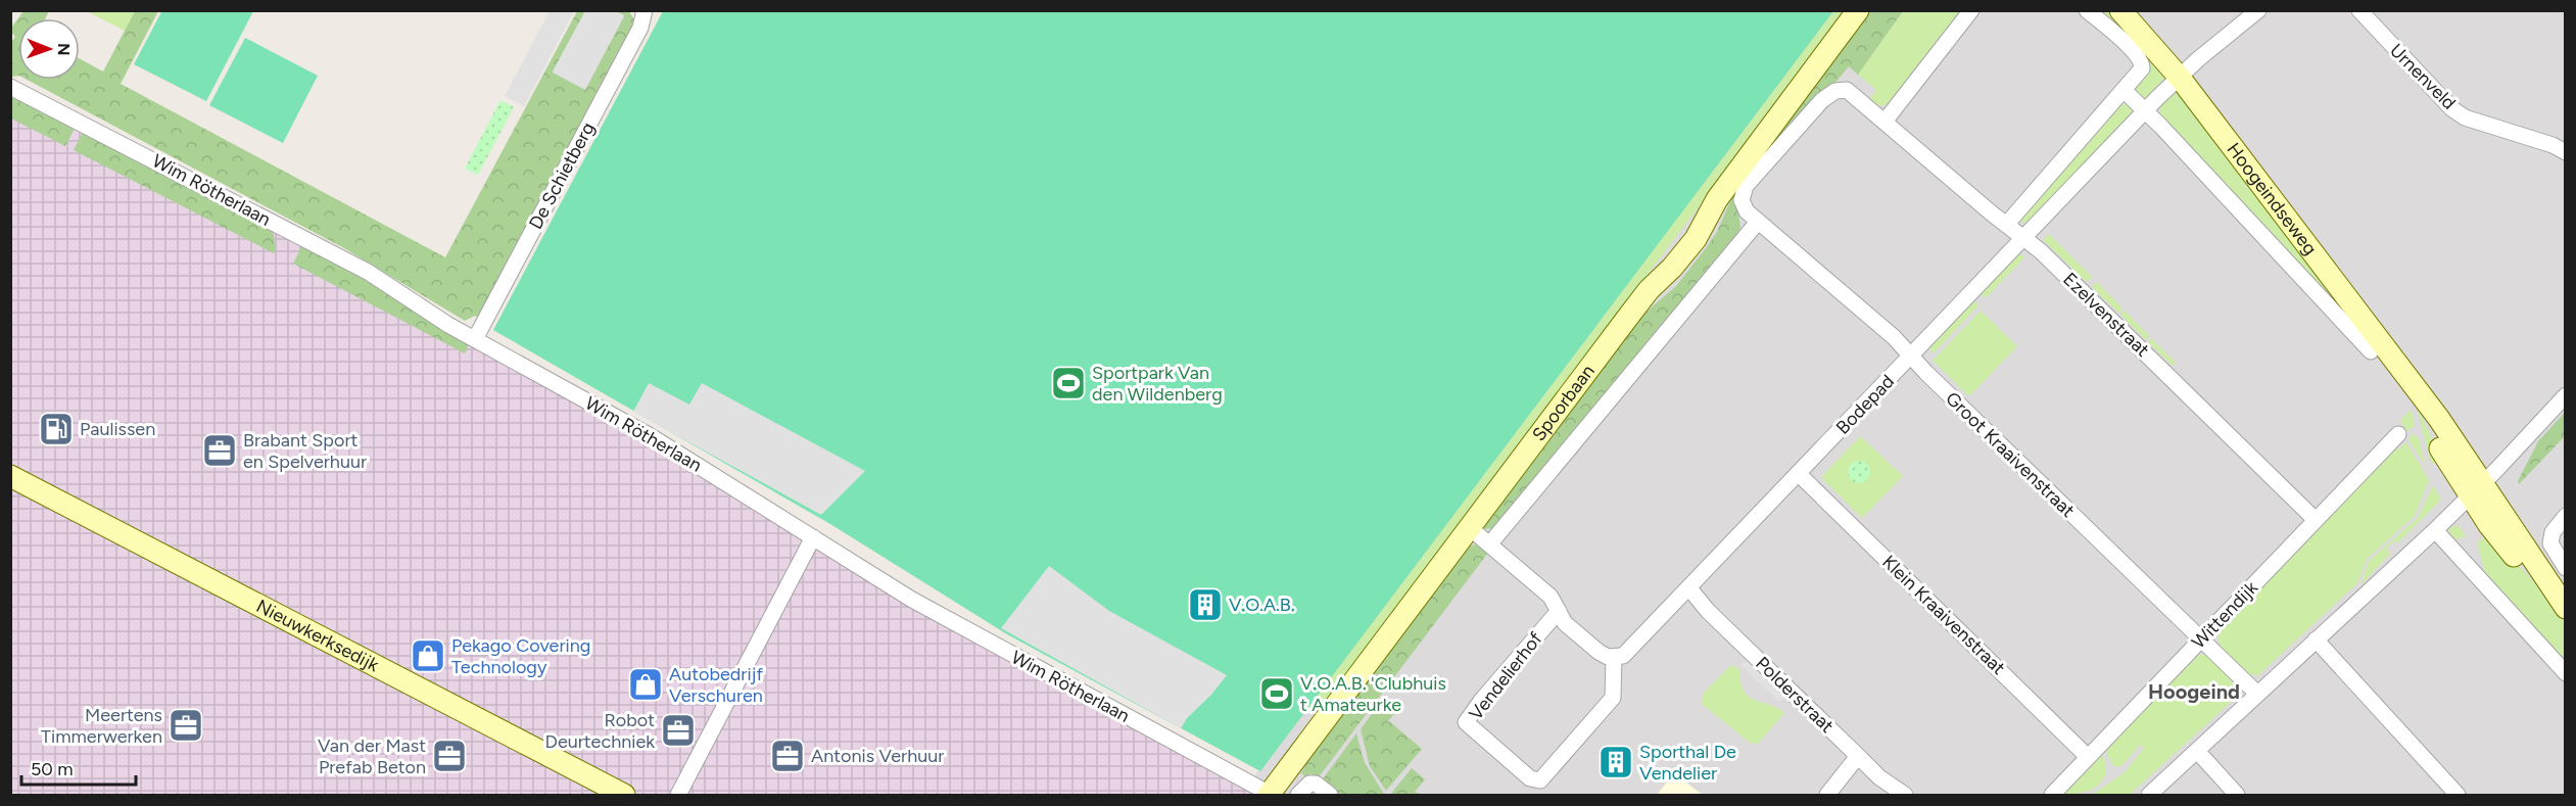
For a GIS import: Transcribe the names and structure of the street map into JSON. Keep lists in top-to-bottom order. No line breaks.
{"streets":{"street":["Urnenveld","De Schietberg","Wim Rötherlaan","Hoogeindseweg","Ezelvenstraat","Spoorbaan","Bodepad","Groot Kraaivenstraat","Klein Kraaivenstraat","Wittendijk","Nieuwkerksedijk","Vendelierhof","Polderstraat"]},"crossings":[["De Schietberg","Wim Rötherlaan"],["Wim Rötherlaan","Spoorbaan"],["Hoogeindseweg","Bodepad"],["Ezelvenstraat","Bodepad"],["Ezelvenstraat","Wittendijk"],["Spoorbaan","Groot Kraaivenstraat"],["Bodepad","Groot Kraaivenstraat"],["Bodepad","Klein Kraaivenstraat"],["Bodepad","Vendelierhof"],["Bodepad","Polderstraat"],["Groot Kraaivenstraat","Wittendijk"],["Klein Kraaivenstraat","Wittendijk"]],"districts":["Hoogeind"],"places":{"sports":["Sportpark Van den Wildenberg","V.O.A.B. 'Clubhuis t Amateurke"],"fuel station":["Paulissen"],"office":["Brabant Sport en Spelverhuur","Meertens Timmerwerken","Robot Deurtechniek","Van der Mast Prefab Beton","Antonis Verhuur"],"building":["V.O.A.B.","Sporthal De Vendelier"],"shop":["Pekago Covering Technology","Autobedrijf Verschuren"]},"scale_bar":"50 m","north":"right"}
